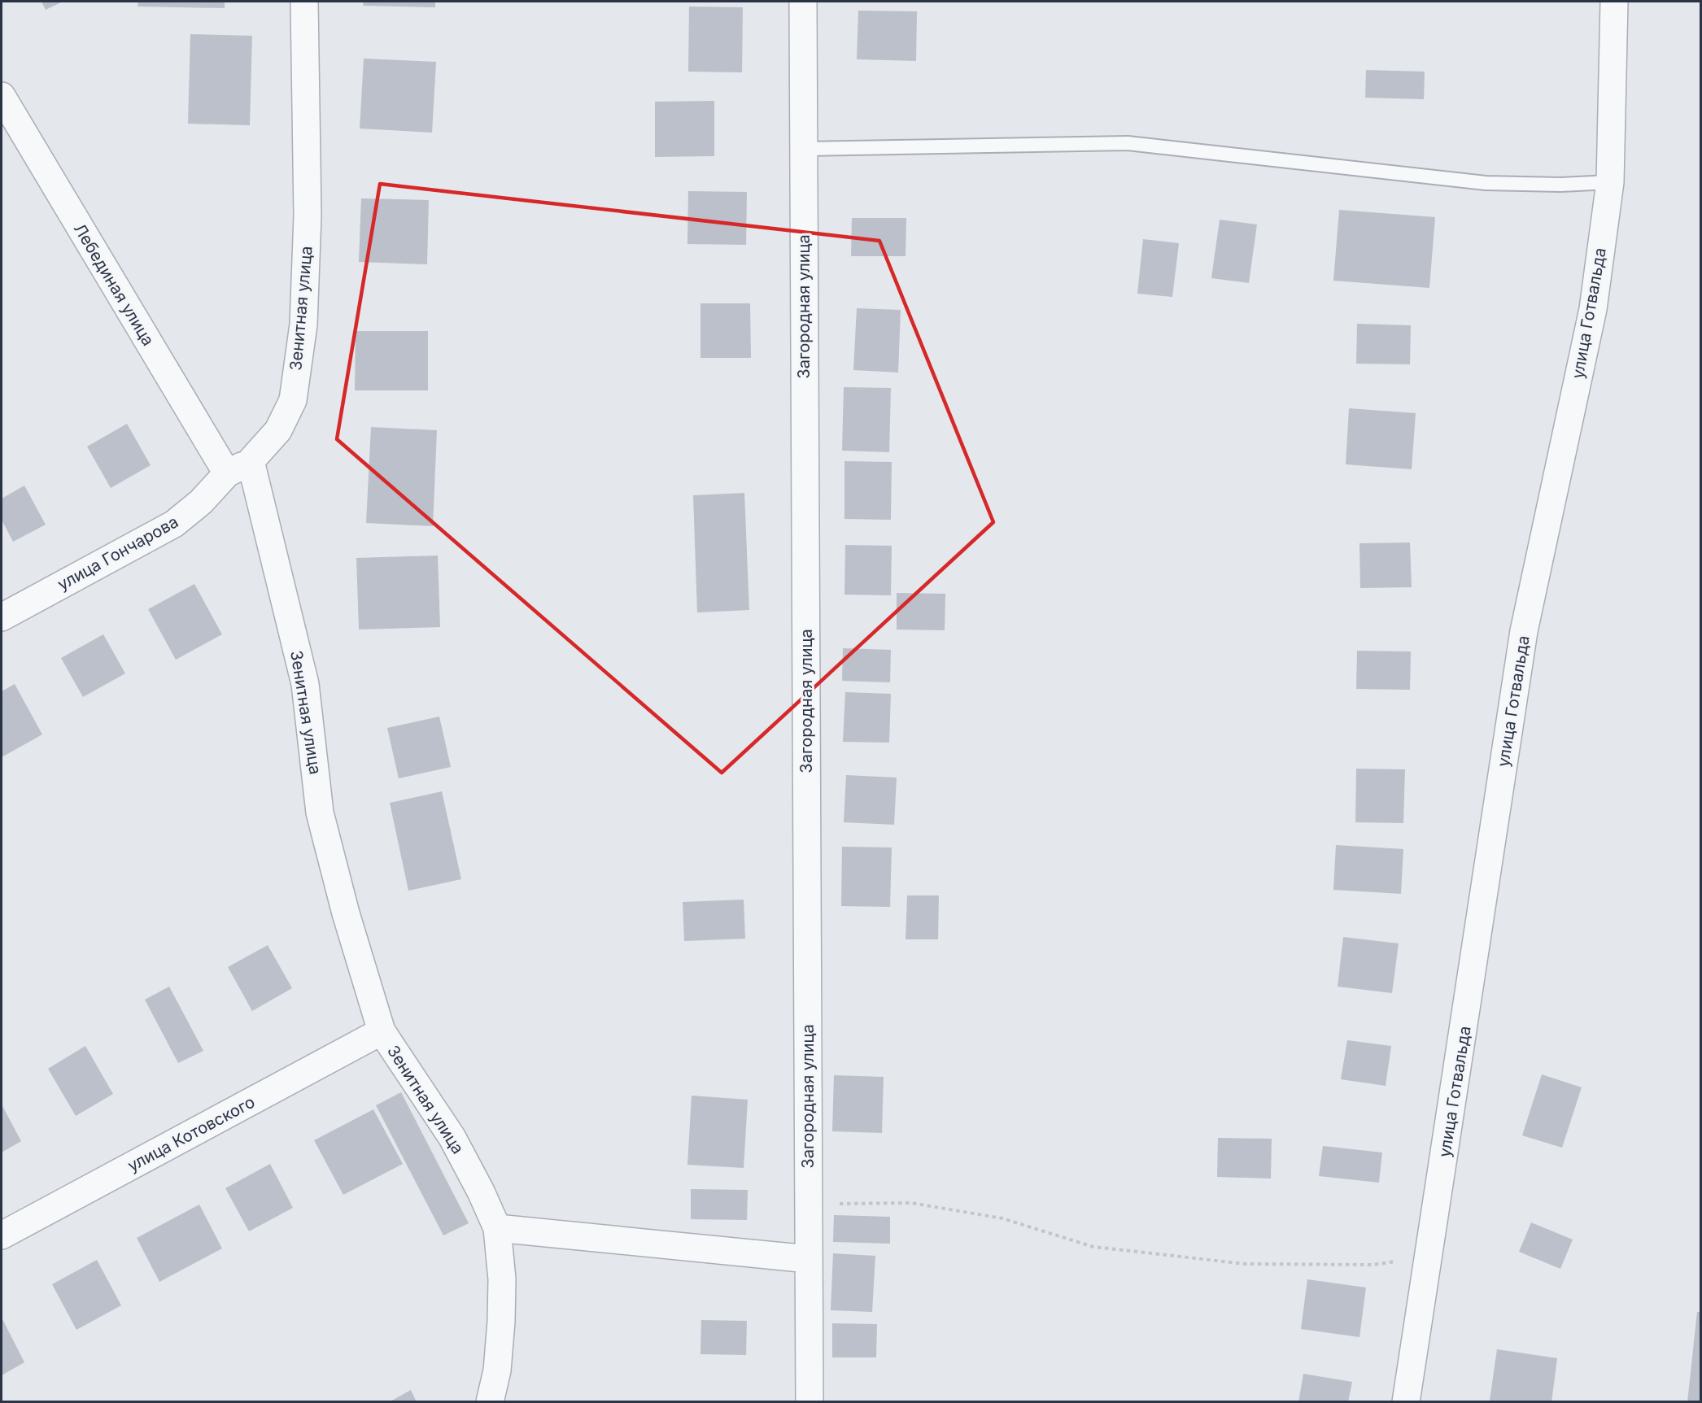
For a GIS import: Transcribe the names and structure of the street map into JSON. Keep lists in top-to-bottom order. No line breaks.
{"streets":{"street":["Лебединая улица","Загородная улица","Зенитная улица","улица Готвальда","улица Гончарова","улица Котовского"]},"crossings":[["Лебединая улица","улица Гончарова"],["Зенитная улица","улица Гончарова"],["Зенитная улица","улица Котовского"]]}
